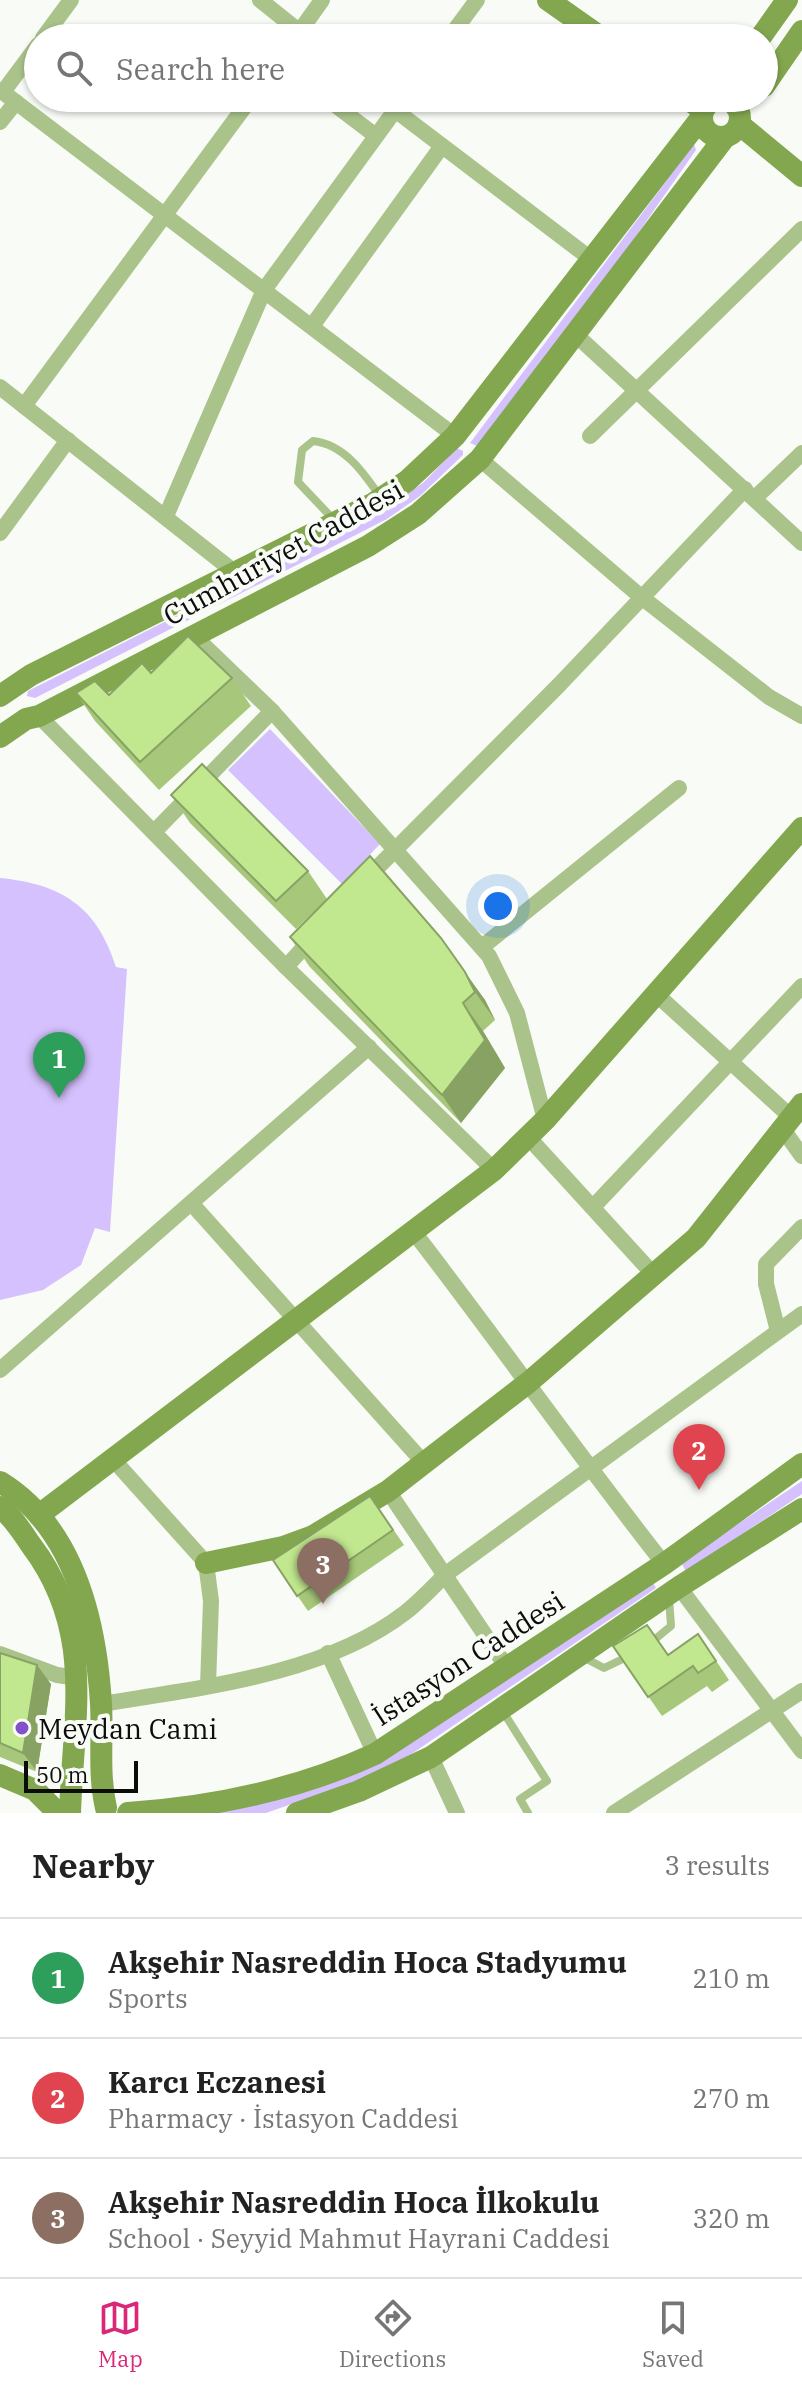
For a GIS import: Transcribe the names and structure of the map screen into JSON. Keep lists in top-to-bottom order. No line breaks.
{"streets":{"main road":["Cumhuriyet Caddesi","İstasyon Caddesi"]},"places":["Meydan Cami"],"scale_bar":"50 m","page":{"search":"Search here","pins":["1","2","3"],"scale":"50 m","heading":["Nearby","3 results"],"list":[{"mark":"1","name":"Akşehir Nasreddin Hoca Stadyumu","note":"Sports","value":"210 m"},{"mark":"2","name":"Karcı Eczanesi","note":"Pharmacy · İstasyon Caddesi","value":"270 m"},{"mark":"3","name":"Akşehir Nasreddin Hoca İlkokulu","note":"School · Seyyid Mahmut Hayrani Caddesi","value":"320 m"}],"nav":["Map","Directions","Saved"]}}
